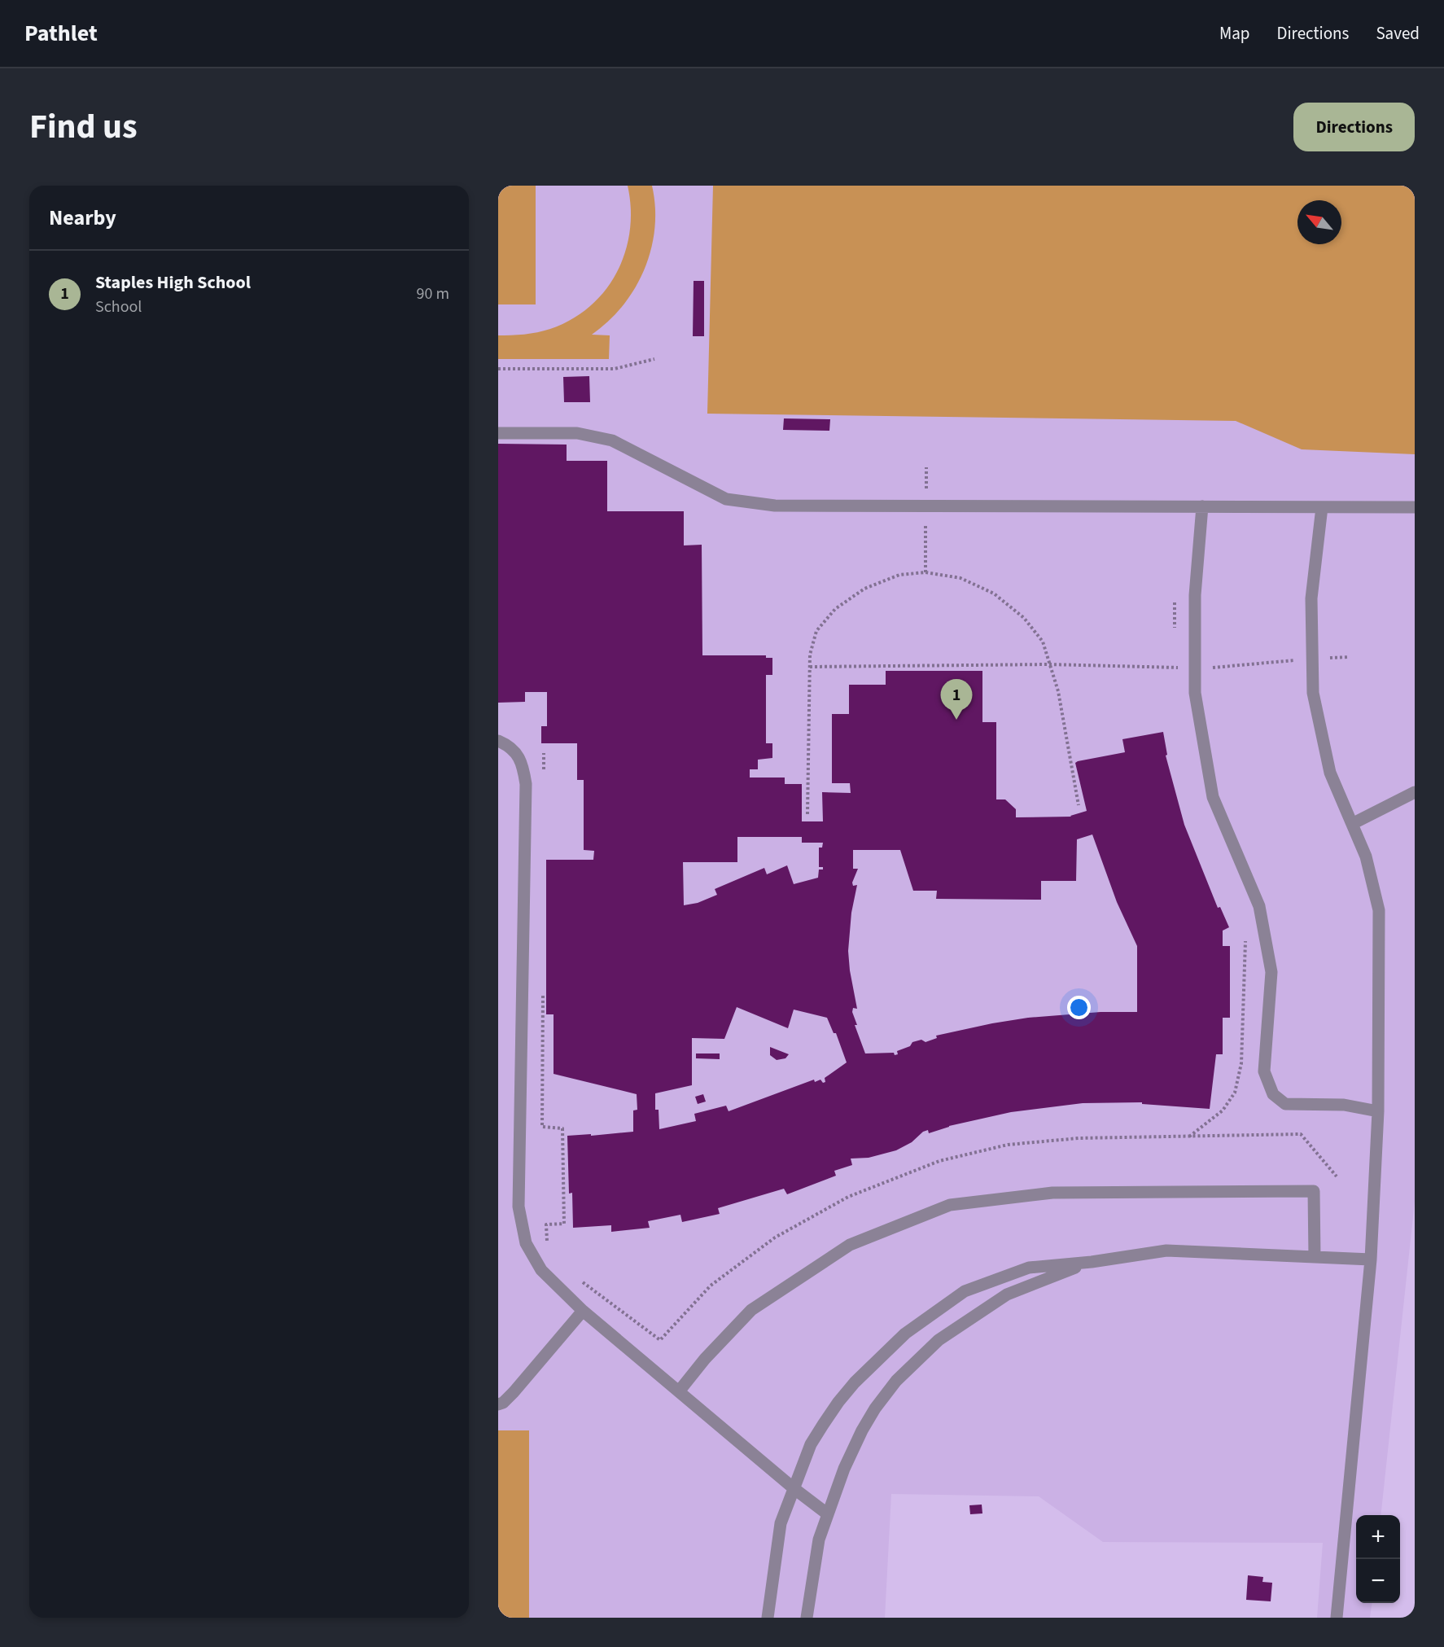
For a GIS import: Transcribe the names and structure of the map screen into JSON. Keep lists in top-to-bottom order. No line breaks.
{"north":"top left","page":{"header":"Pathlet","nav":["Map","Directions","Saved"],"title":"Find us","buttons":"Directions","heading":"Nearby","list":[{"mark":"1","name":"Staples High School","note":"School","value":"90 m"}],"pins":"1","map_buttons":["+","−"]}}
